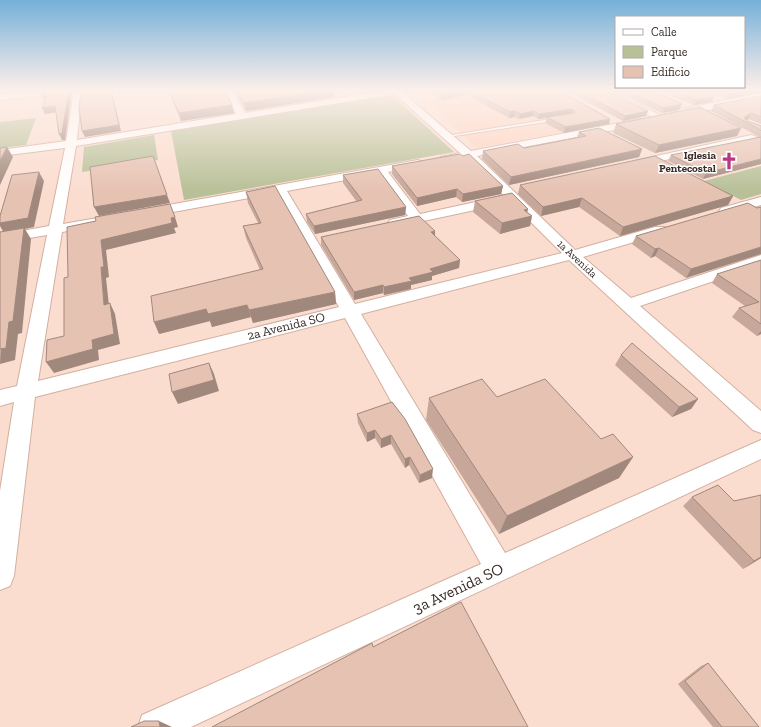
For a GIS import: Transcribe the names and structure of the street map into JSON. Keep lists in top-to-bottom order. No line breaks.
{"streets":{"street":["1a Avenida","2a Avenida SO","3a Avenida SO"]},"crossings":[["1a Avenida","2a Avenida SO"]],"places":{"church":["Iglesia Pentecostal"]},"legend":["Calle","Parque","Edificio"]}
